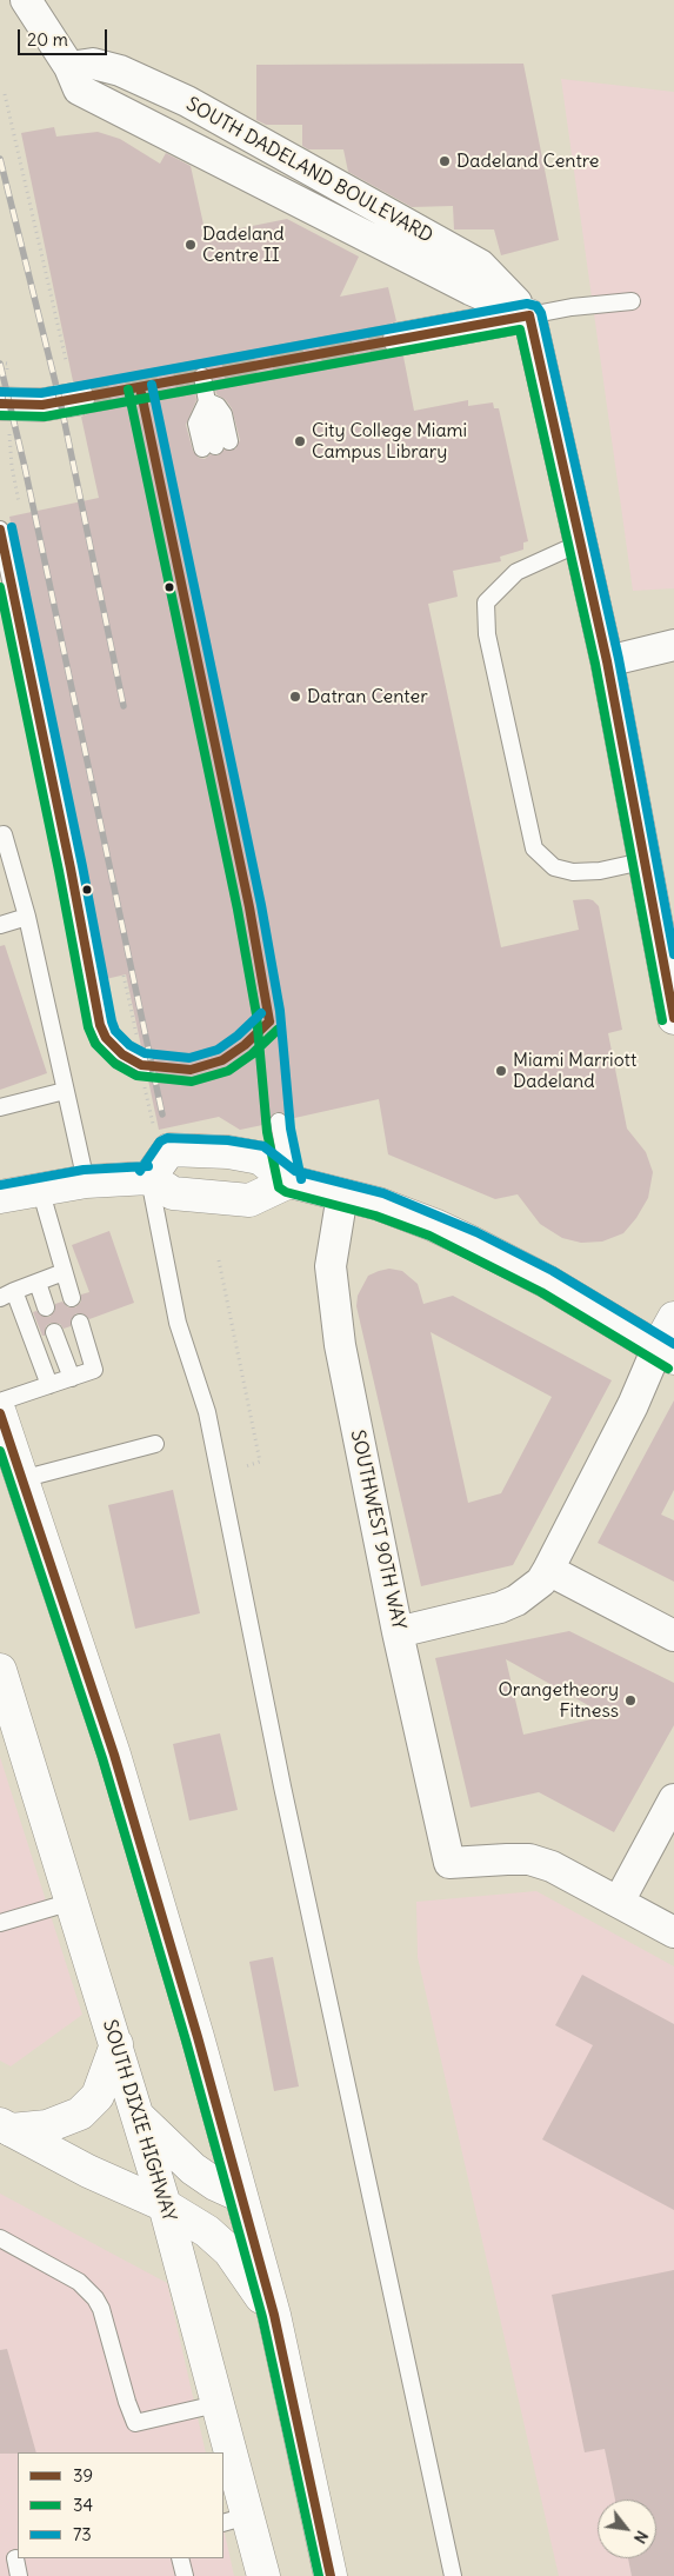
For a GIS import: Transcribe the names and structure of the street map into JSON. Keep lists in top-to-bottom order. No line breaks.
{"streets":{"main road":["SOUTH DIXIE HIGHWAY"],"street":["SOUTH DADELAND BOULEVARD","SOUTHWEST 90TH WAY"]},"places":["Dadeland Centre","Dadeland Centre II","City College Miami Campus Library","Datran Center","Miami Marriott Dadeland","Orangetheory Fitness"],"lines":["transit line 73","transit line 39","transit line 34"],"legend":["39","34","73"],"scale_bar":"20 m","north":"bottom right"}
